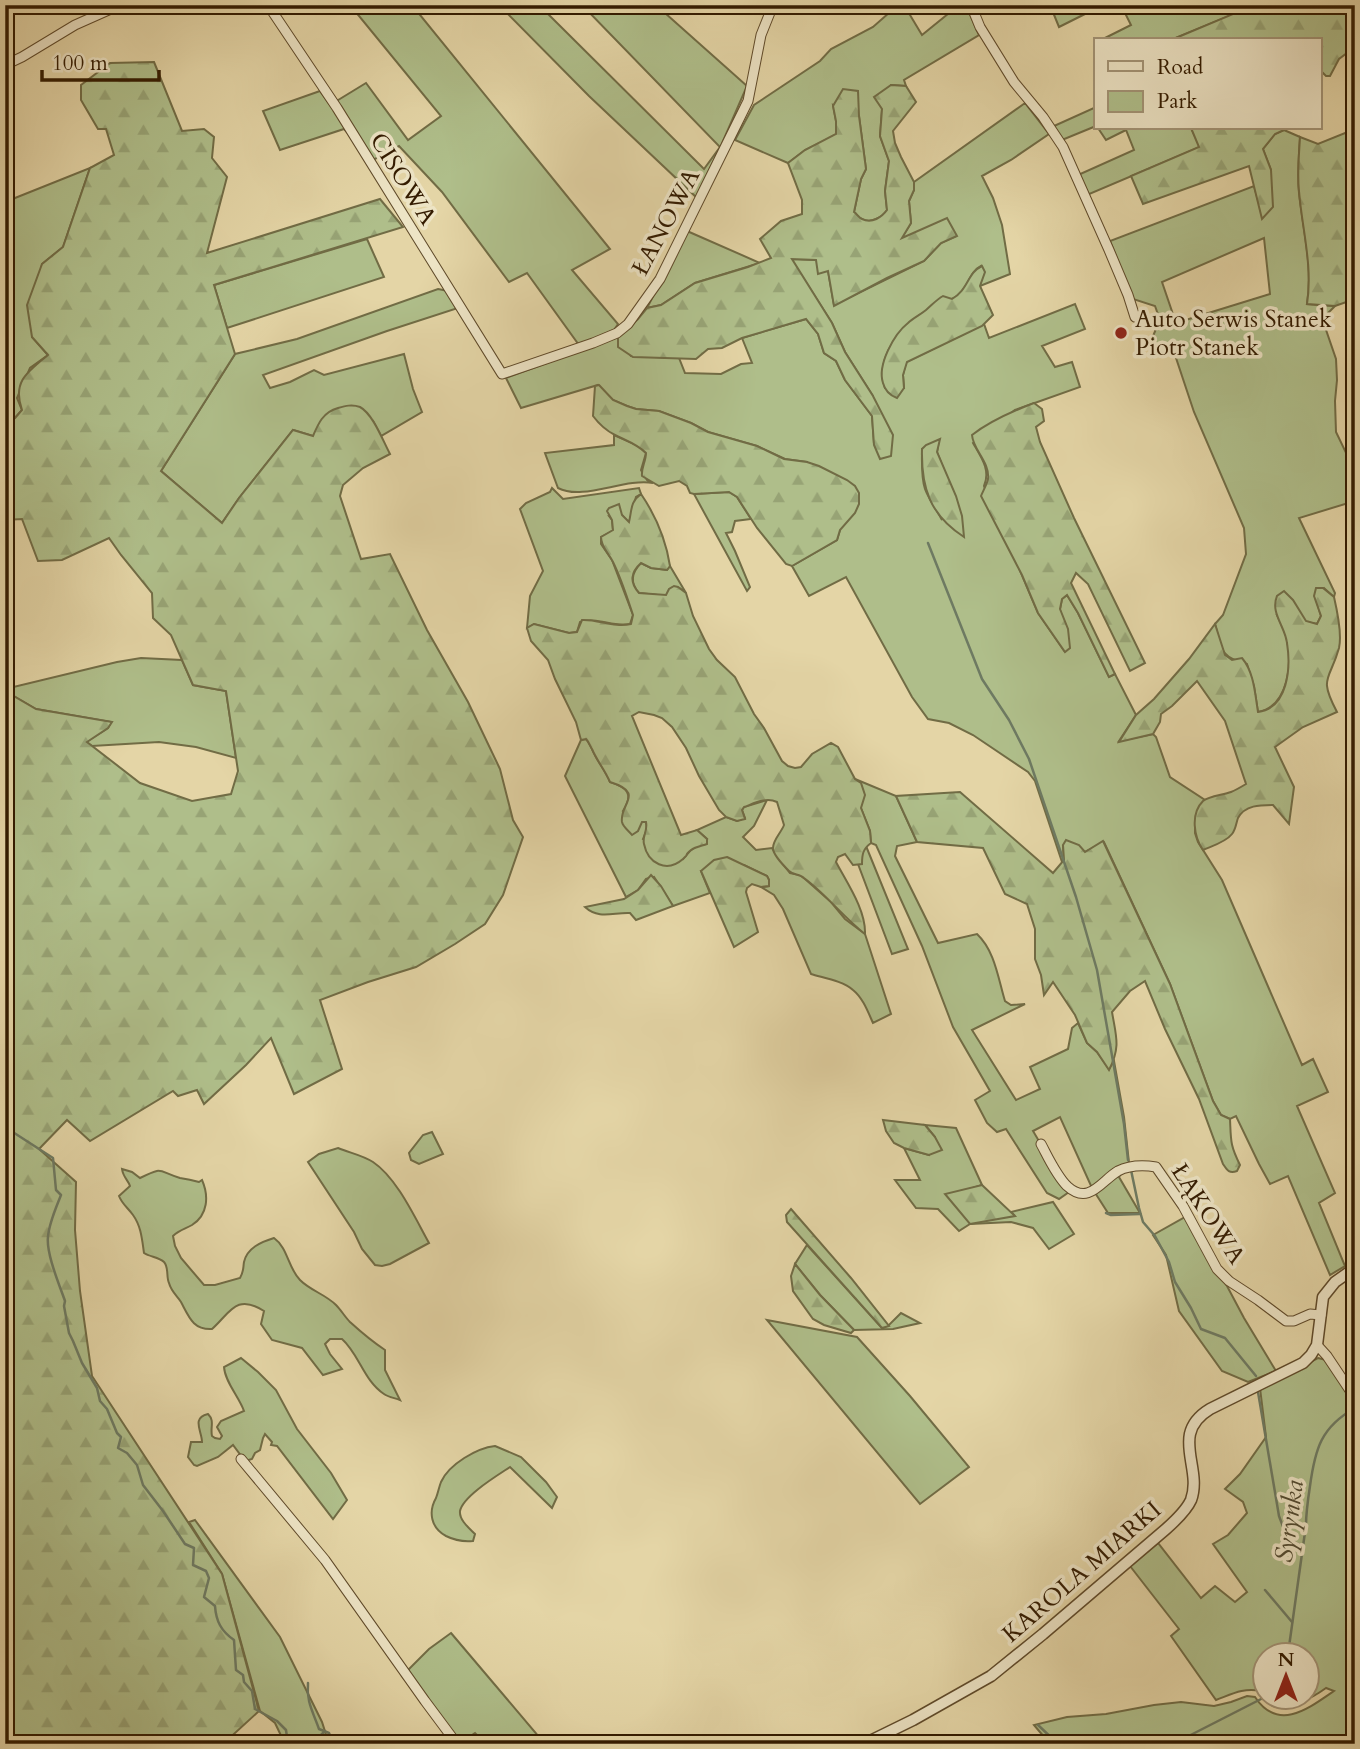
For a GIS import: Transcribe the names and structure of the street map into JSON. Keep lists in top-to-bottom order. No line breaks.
{"streets":{"street":["CISOWA","ŁANOWA","ŁĄKOWA","KAROLA MIARKI"]},"crossings":[["CISOWA","ŁANOWA"]],"water":["Syrynka"],"places":["Auto Serwis Stanek Piotr Stanek"],"legend":["Road","Park"],"scale_bar":"100 m","north":"top"}
